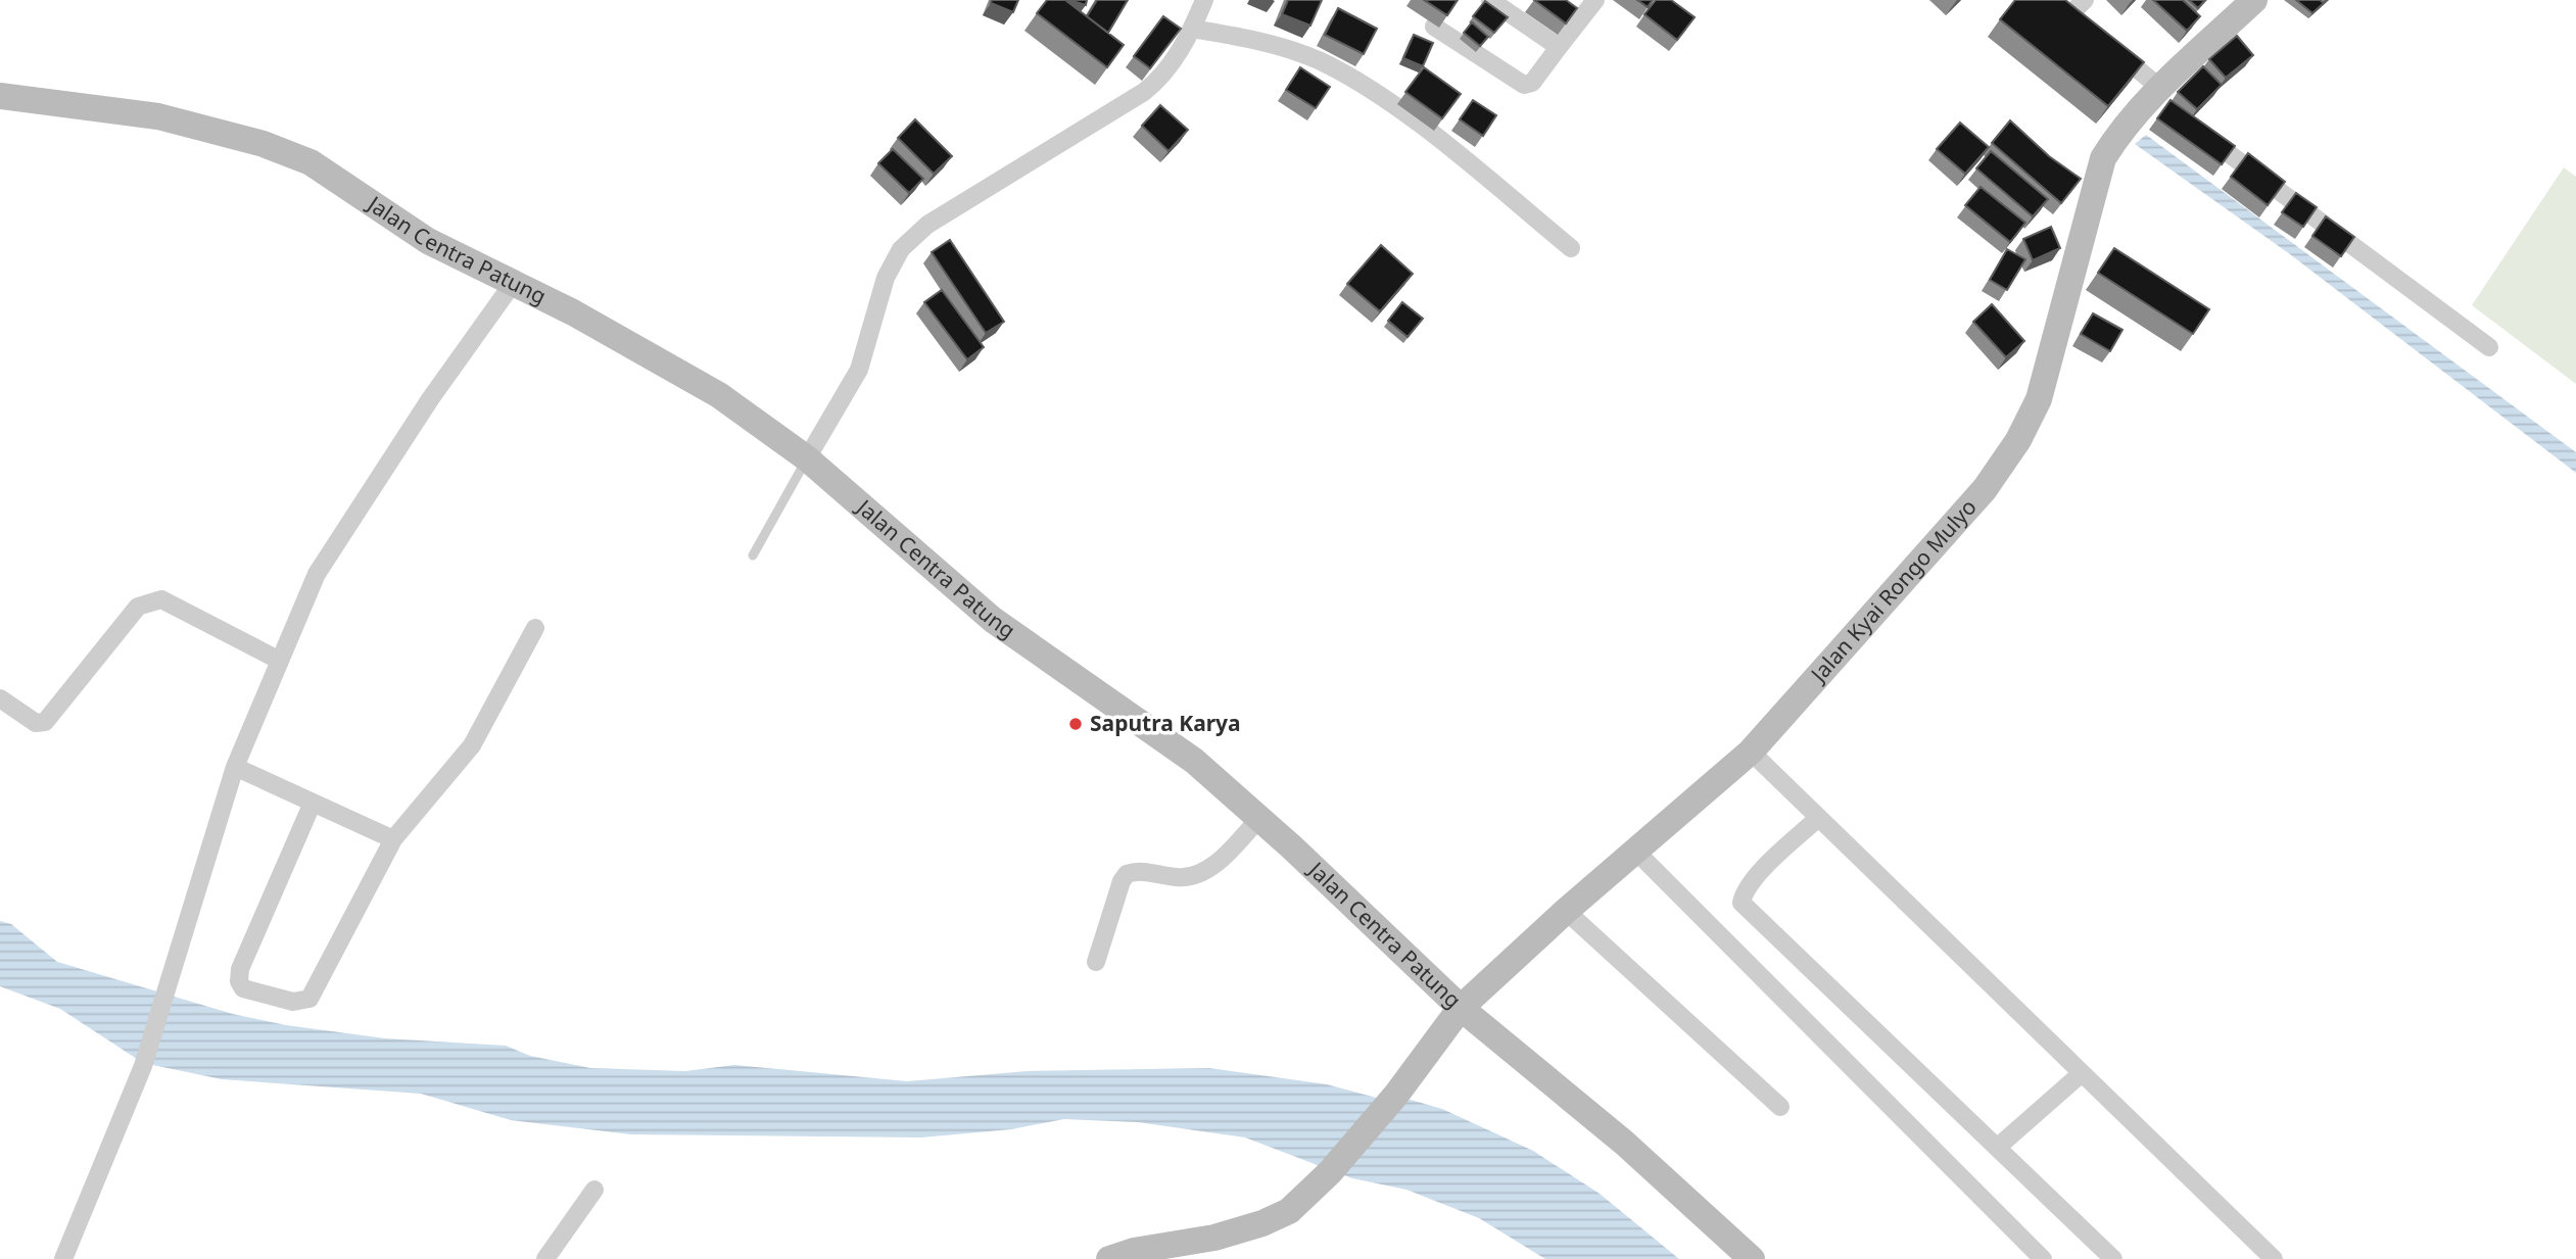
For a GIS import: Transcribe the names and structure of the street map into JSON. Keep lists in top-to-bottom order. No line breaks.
{"streets":{"street":["Jalan Centra Patung","Jalan Kyai Rongo Mulyo"]},"crossings":[["Jalan Centra Patung","Jalan Kyai Rongo Mulyo"]],"places":["Saputra Karya"]}
